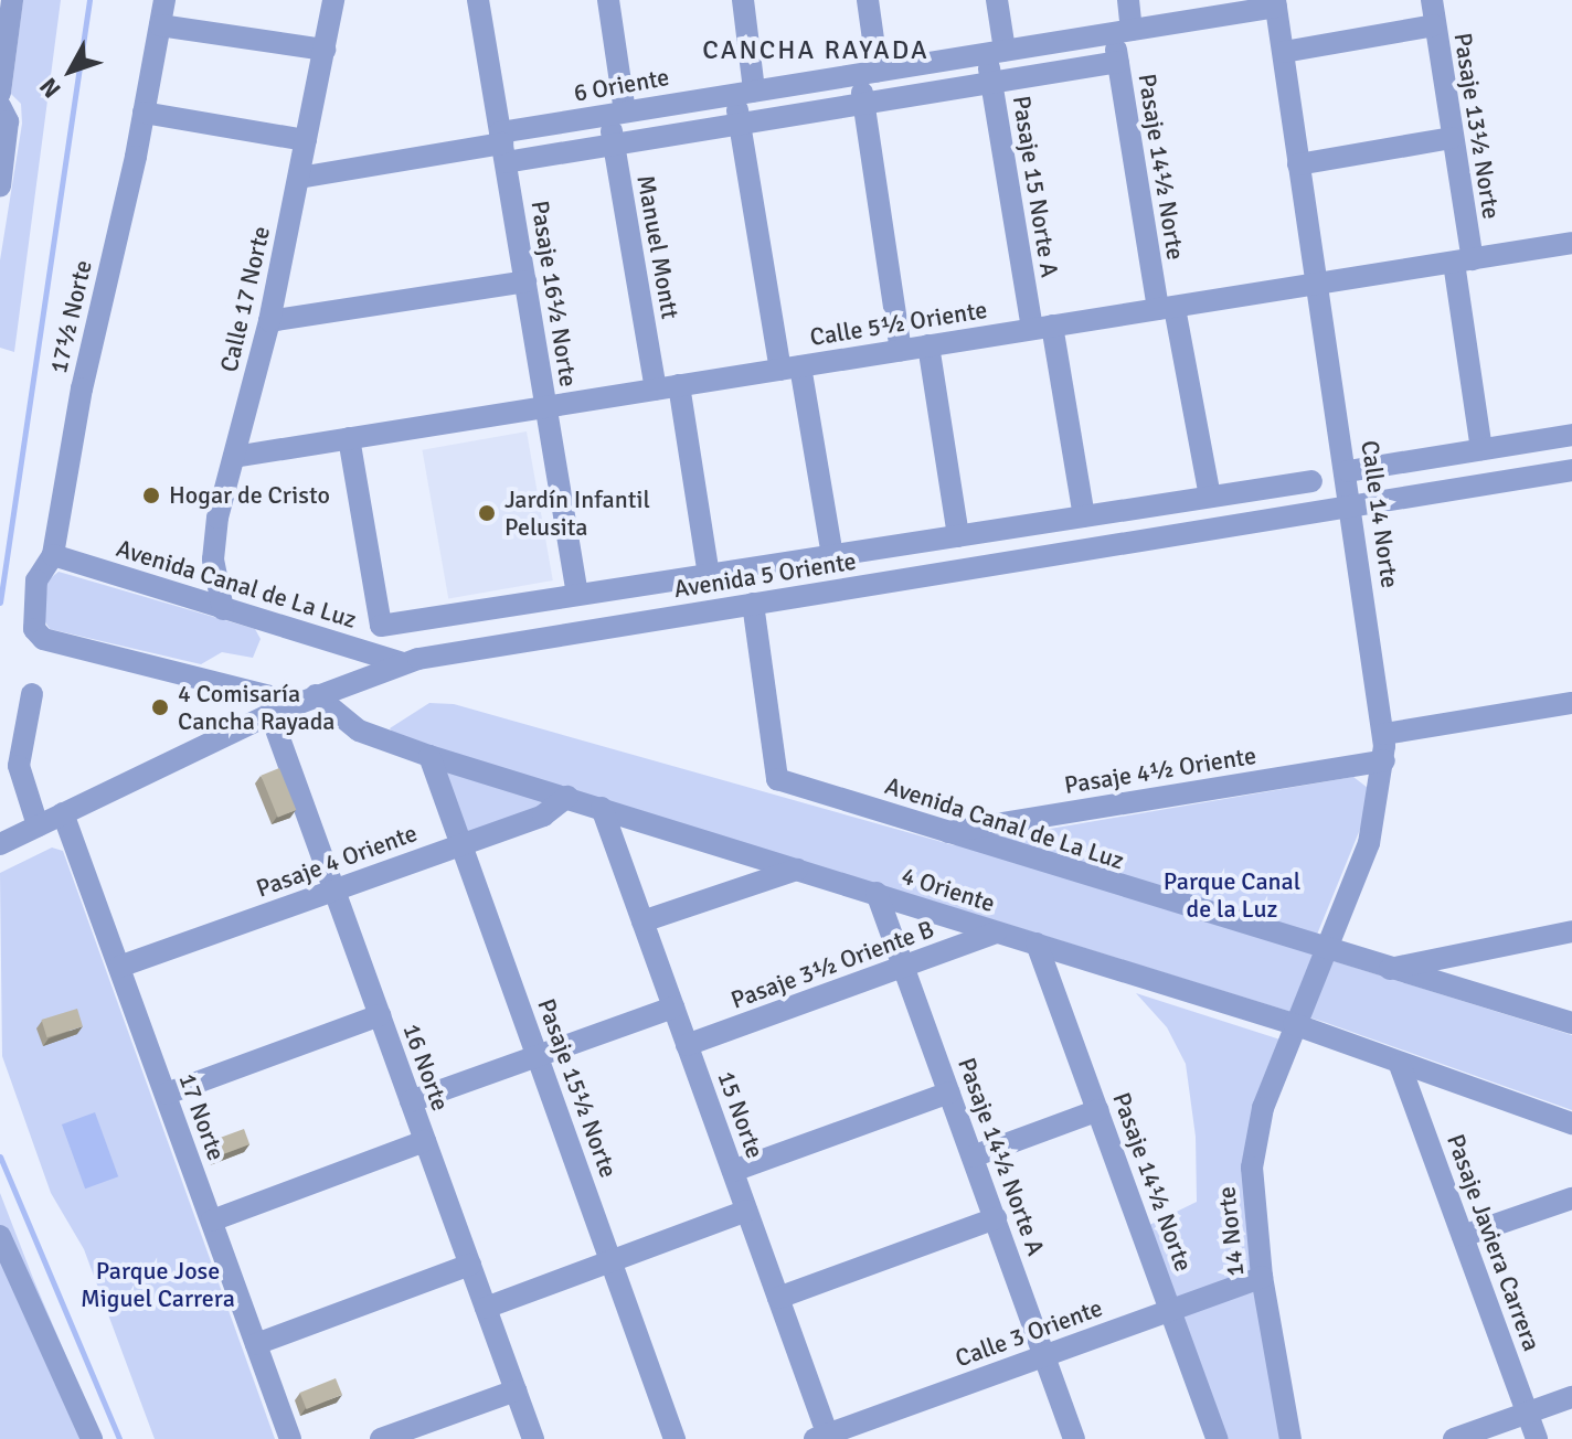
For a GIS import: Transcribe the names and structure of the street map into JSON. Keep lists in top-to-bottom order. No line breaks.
{"streets":{"street":["6 Oriente","Pasaje 13½ Norte","Pasaje 14½ Norte","Pasaje 15 Norte A","Manuel Montt","Pasaje 16½ Norte","Calle 17 Norte","17½ Norte","Calle 5½ Oriente","Calle 14 Norte","Avenida 5 Oriente","Avenida Canal de La Luz","Pasaje 4½ Oriente","Pasaje 4 Oriente","4 Oriente","Pasaje 3½ Oriente B","16 Norte","Pasaje 15½ Norte","15 Norte","17 Norte","Pasaje 14½ Norte A","14 Norte","Pasaje Javiera Carrera","Calle 3 Oriente"]},"crossings":[["6 Oriente","Pasaje 14½ Norte"],["6 Oriente","Pasaje 15 Norte A"],["6 Oriente","Manuel Montt"],["6 Oriente","Pasaje 16½ Norte"],["6 Oriente","Calle 17 Norte"],["6 Oriente","Calle 14 Norte"],["Pasaje 13½ Norte","Calle 5½ Oriente"],["Pasaje 14½ Norte","Calle 5½ Oriente"],["Pasaje 14½ Norte","4 Oriente"],["Pasaje 14½ Norte","Calle 3 Oriente"],["Pasaje 15 Norte A","Calle 5½ Oriente"],["Manuel Montt","Calle 5½ Oriente"],["Pasaje 16½ Norte","Calle 5½ Oriente"],["Calle 17 Norte","Calle 5½ Oriente"],["Calle 17 Norte","Avenida Canal de La Luz"],["17½ Norte","Avenida 5 Oriente"],["17½ Norte","Avenida Canal de La Luz"],["17½ Norte","4 Oriente"],["Calle 5½ Oriente","Calle 14 Norte"],["Calle 14 Norte","Avenida 5 Oriente"],["Calle 14 Norte","Avenida Canal de La Luz"],["Calle 14 Norte","Pasaje 4½ Oriente"],["Calle 14 Norte","4 Oriente"],["Calle 14 Norte","14 Norte"],["Avenida 5 Oriente","Avenida Canal de La Luz"],["Avenida 5 Oriente","4 Oriente"],["Avenida 5 Oriente","16 Norte"],["Avenida 5 Oriente","17 Norte"],["Avenida Canal de La Luz","Pasaje 4½ Oriente"],["Pasaje 4 Oriente","4 Oriente"],["Pasaje 4 Oriente","16 Norte"],["Pasaje 4 Oriente","Pasaje 15½ Norte"],["Pasaje 4 Oriente","17 Norte"],["4 Oriente","Pasaje 3½ Oriente B"],["4 Oriente","Pasaje 15½ Norte"],["4 Oriente","15 Norte"],["4 Oriente","Pasaje 14½ Norte A"],["4 Oriente","14 Norte"],["4 Oriente","Pasaje Javiera Carrera"],["Pasaje 3½ Oriente B","15 Norte"],["Pasaje 3½ Oriente B","Pasaje 14½ Norte A"],["15 Norte","Calle 3 Oriente"],["Pasaje 14½ Norte A","Calle 3 Oriente"],["14 Norte","Calle 3 Oriente"]],"districts":["CANCHA RAYADA"],"parks":["Parque Canal de la Luz","Parque Jose Miguel Carrera"],"places":["Hogar de Cristo","Jardín Infantil Pelusita","4 Comisaría Cancha Rayada"],"north":"bottom left"}
